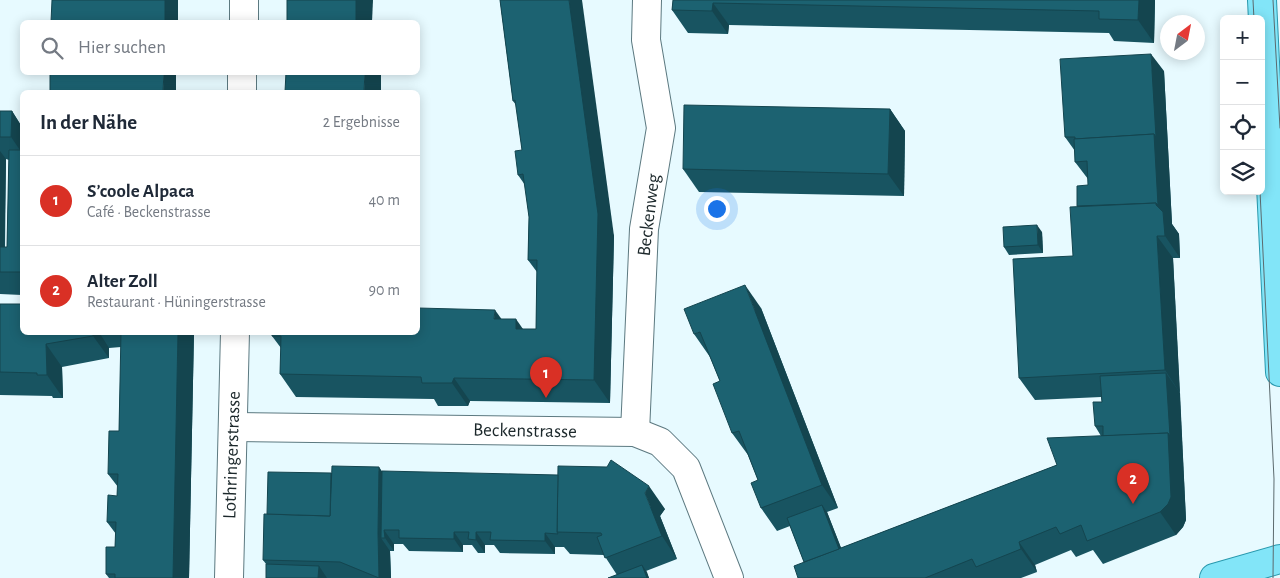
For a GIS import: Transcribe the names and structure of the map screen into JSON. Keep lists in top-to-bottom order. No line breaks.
{"streets":{"street":["Beckenweg","Beckenstrasse","Lothringerstrasse"]},"crossings":[["Beckenweg","Beckenstrasse"],["Beckenstrasse","Lothringerstrasse"]],"north":"top right","page":{"map_buttons":["+","−"],"search":"Hier suchen","heading":["In der Nähe","2 Ergebnisse"],"list":[{"mark":"1","name":"S’coole Alpaca","note":"Café · Beckenstrasse","value":"40 m"},{"mark":"2","name":"Alter Zoll","note":"Restaurant · Hüningerstrasse","value":"90 m"}],"pins":["1","2"]}}
